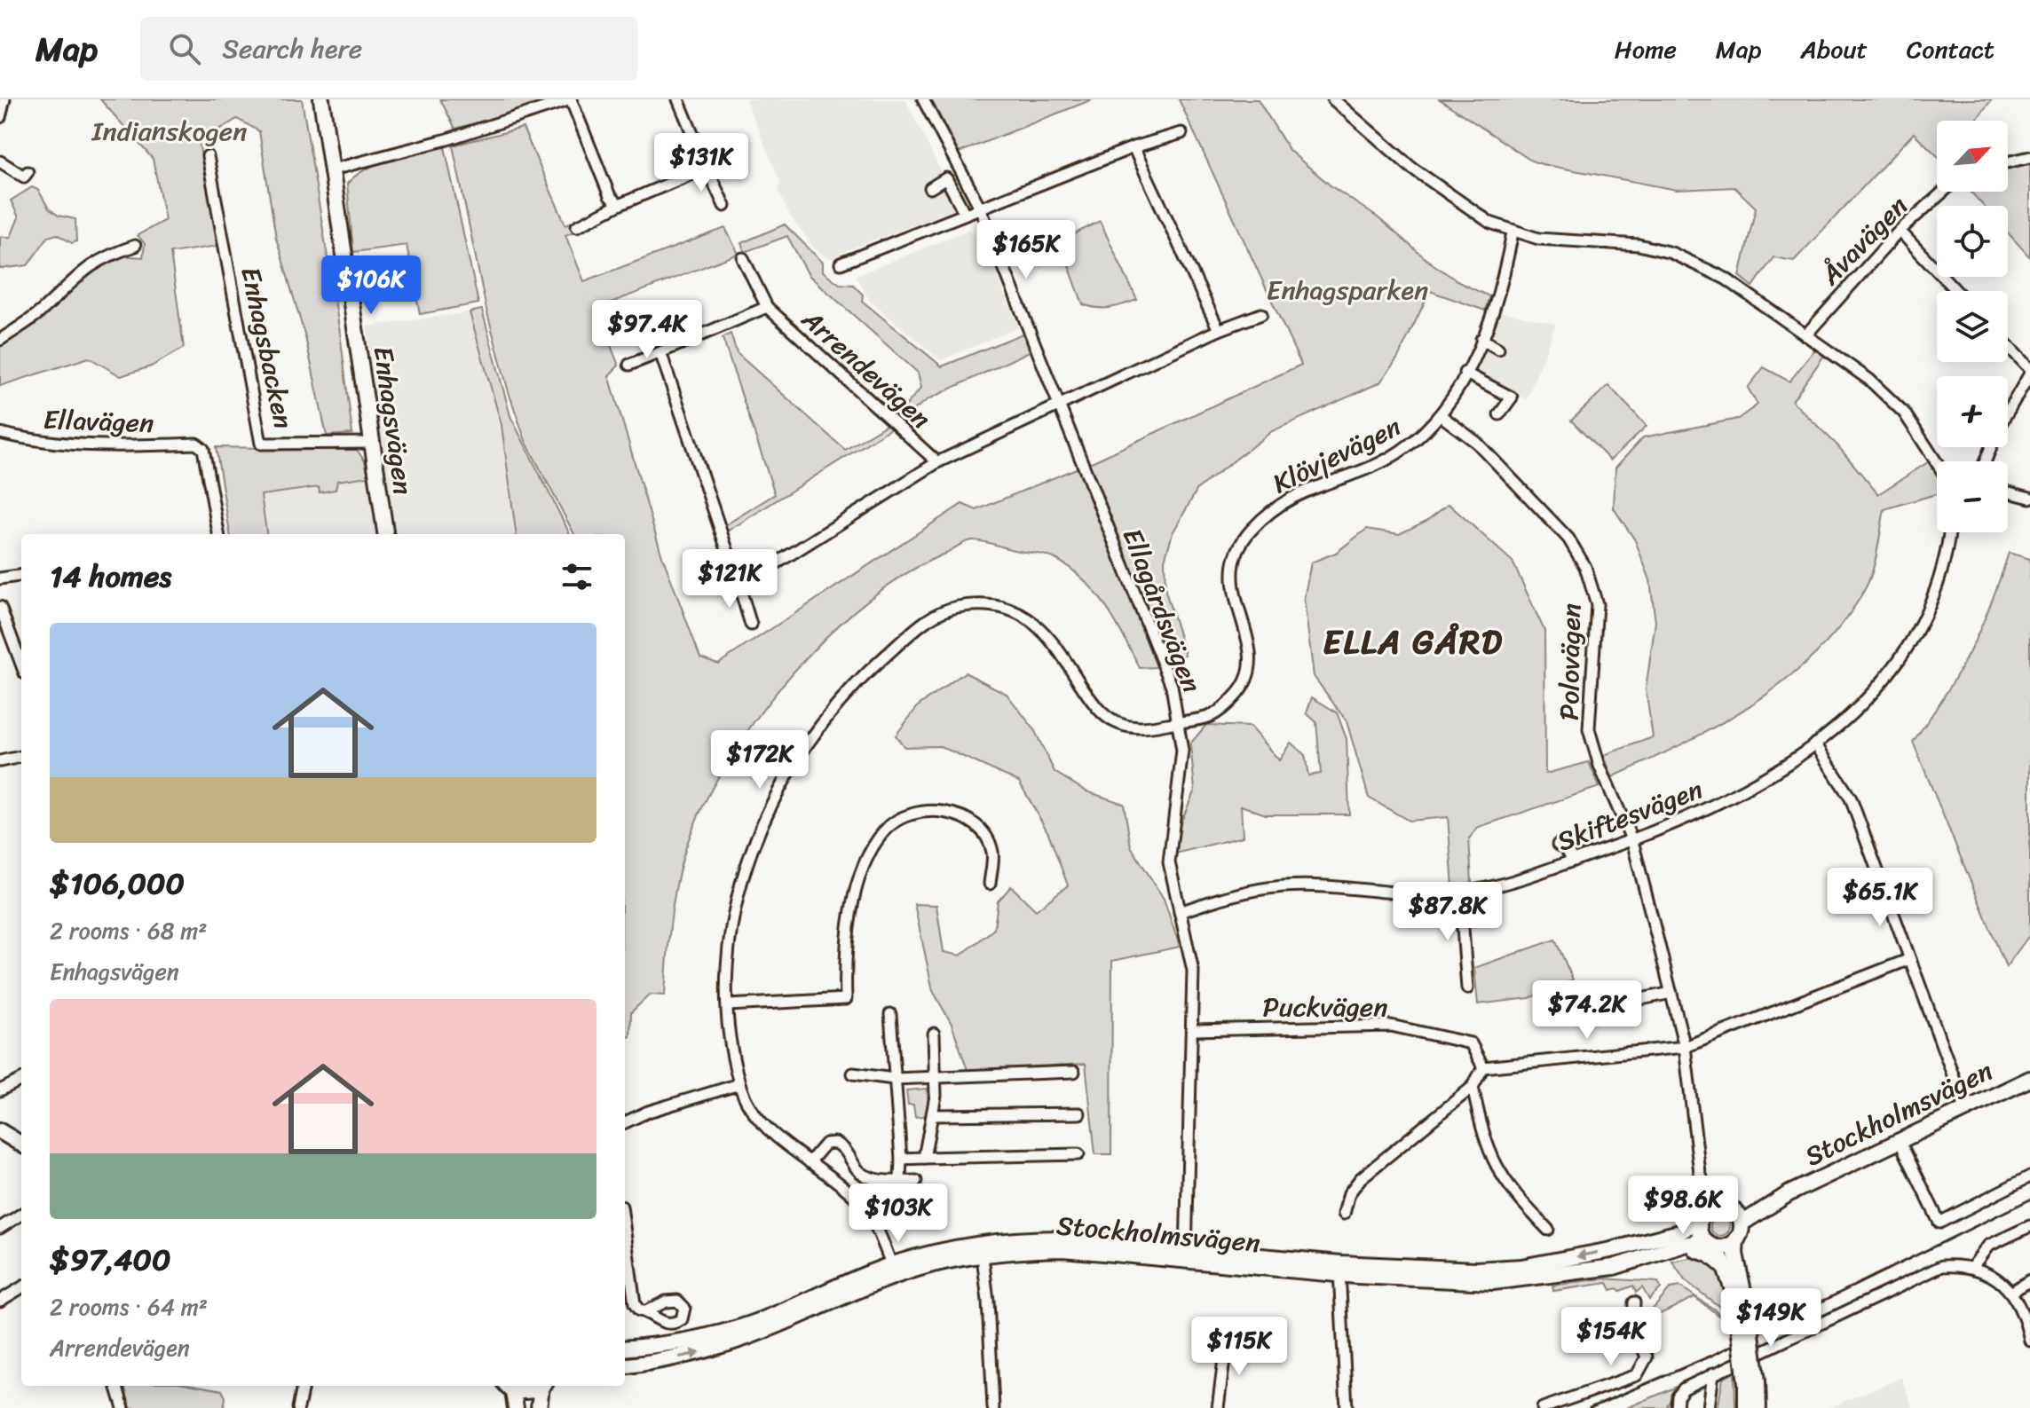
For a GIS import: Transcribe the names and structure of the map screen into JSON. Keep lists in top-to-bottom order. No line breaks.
{"streets":{"main road":["Enhagsvägen","Stockholmsvägen"],"street":["Åvavägen","Enhagsbacken","Arrendevägen","Ellavägen","Klövjevägen","Ellagårdsvägen","Polovägen","Skiftesvägen","Puckvägen"]},"crossings":[["Enhagsbacken","Enhagsvägen"],["Arrendevägen","Ellagårdsvägen"],["Klövjevägen","Ellagårdsvägen"],["Klövjevägen","Polovägen"],["Ellagårdsvägen","Skiftesvägen"],["Ellagårdsvägen","Puckvägen"],["Ellagårdsvägen","Stockholmsvägen"],["Polovägen","Skiftesvägen"],["Polovägen","Stockholmsvägen"]],"districts":["ELLA GÅRD"],"parks":["Indianskogen","Enhagsparken"],"north":"top right","page":{"header":"Map","search":"Search here","nav":["Home","Map","About","Contact"],"map_buttons":["+","−"],"price":["$131K","$165K","$106K","$97.4K","$121K","$172K","$65.1K","$87.8K","$74.2K","$98.6K","$103K","$149K","$154K","$115K"],"heading":"14 homes","list":[{"name":"$106,000","note":"2 rooms · 68 m² · Enhagsvägen"},{"name":"$97,400","note":"2 rooms · 64 m² · Arrendevägen"}]}}
